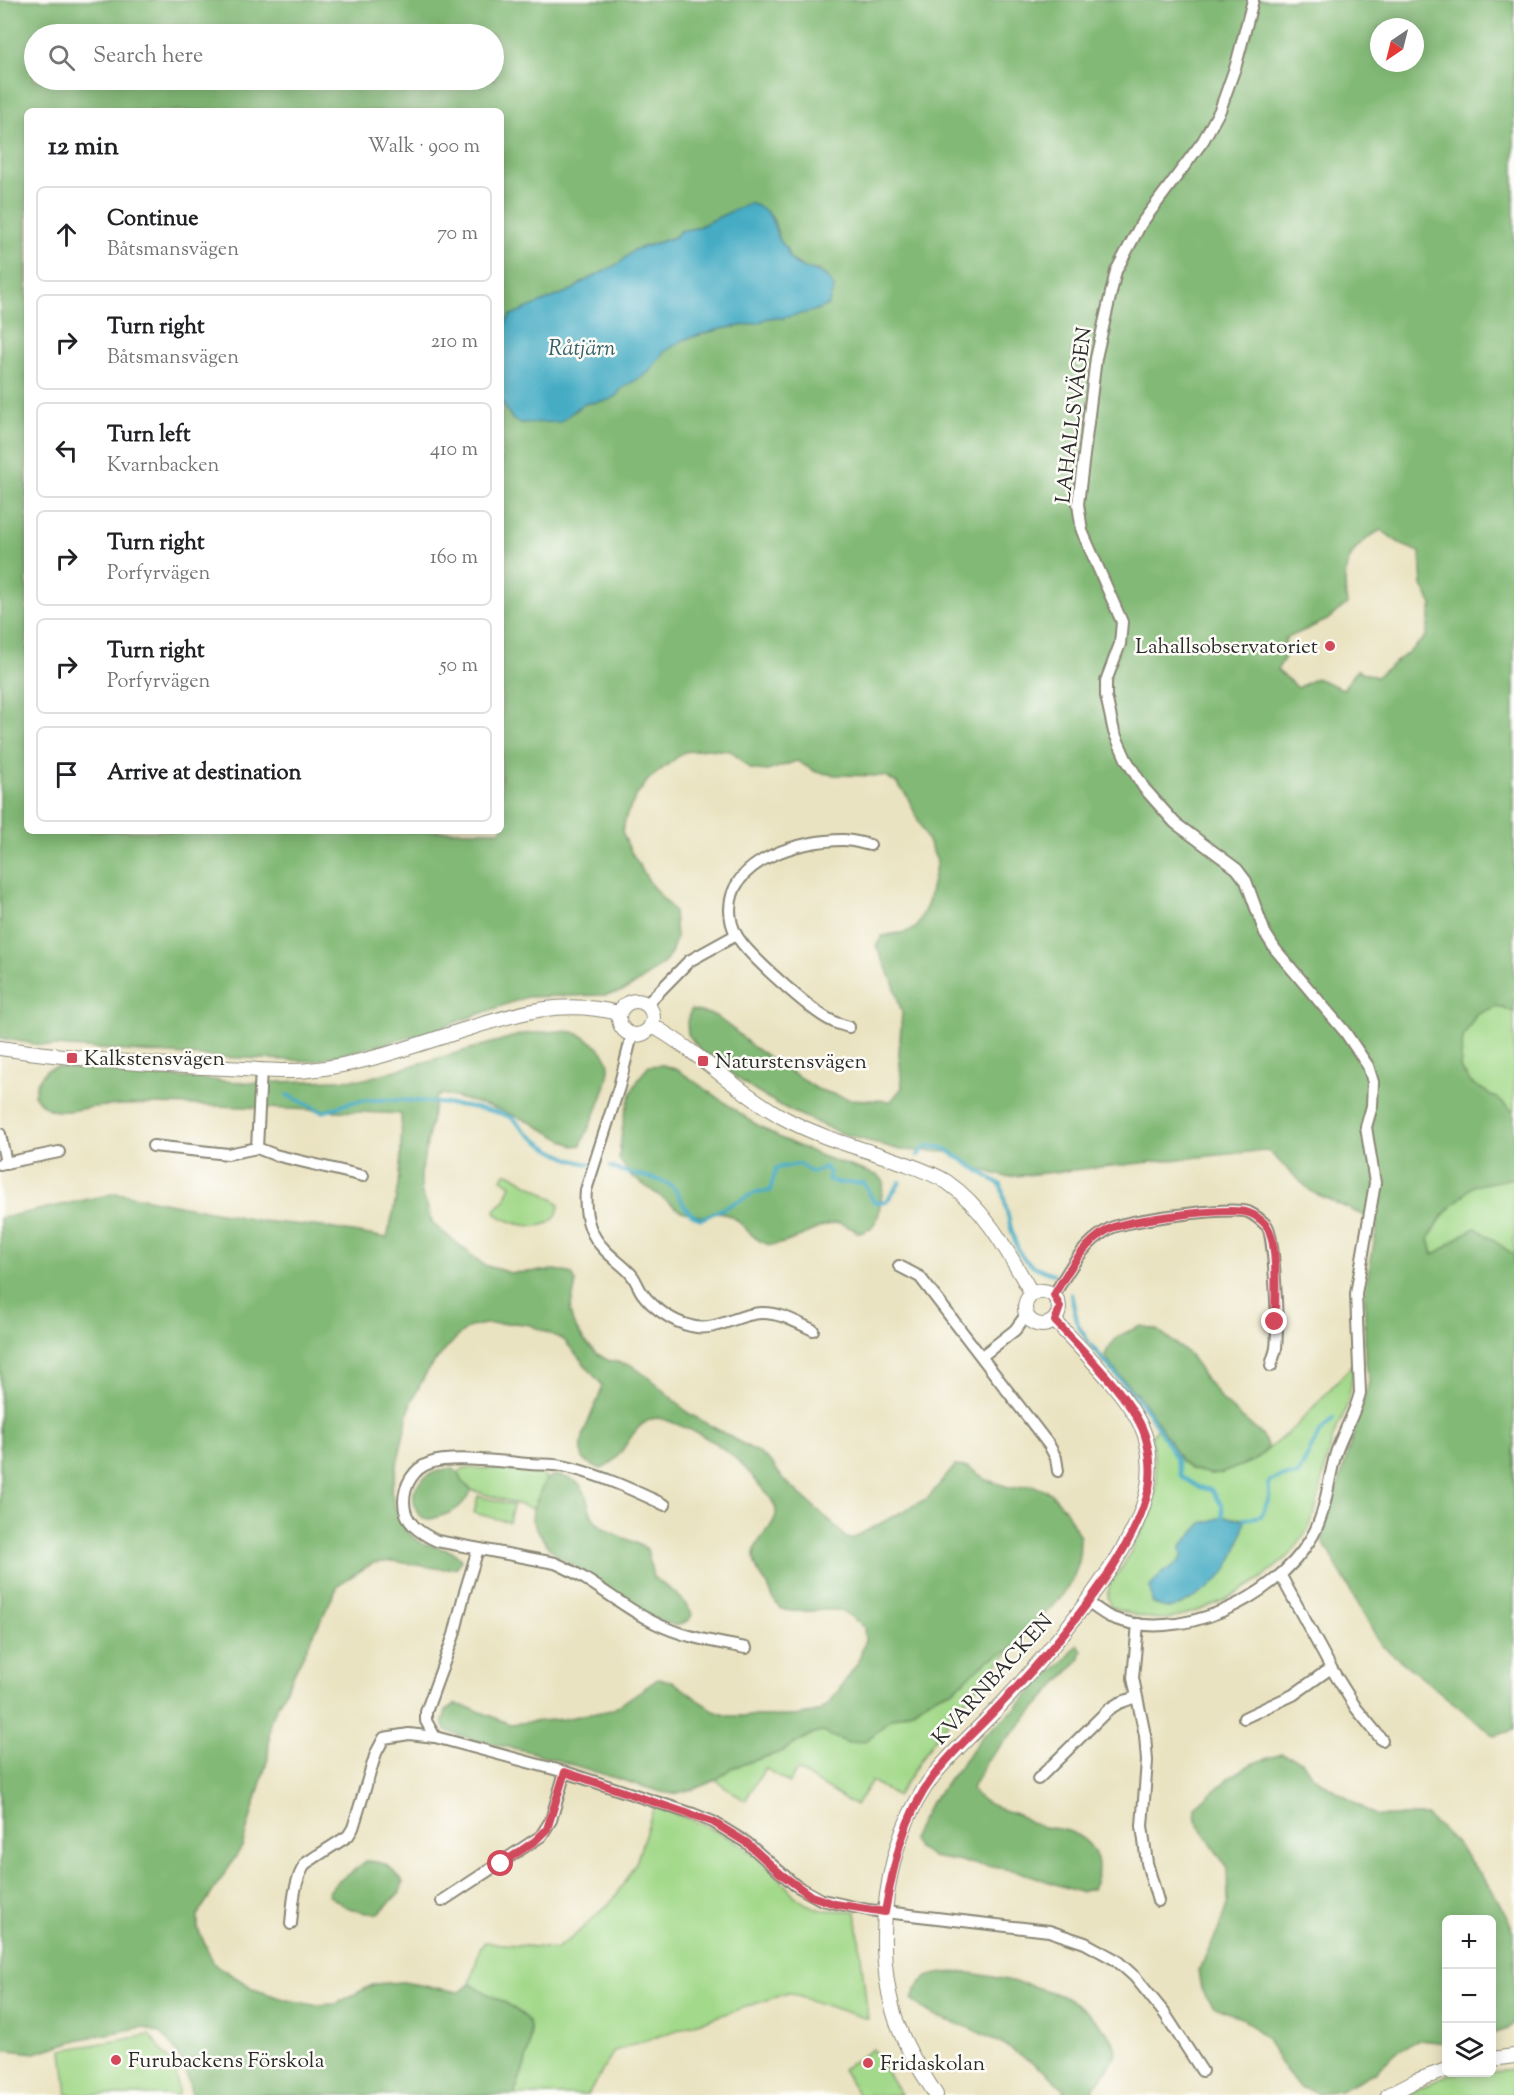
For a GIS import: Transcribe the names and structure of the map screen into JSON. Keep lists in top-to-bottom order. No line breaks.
{"streets":{"street":["LAHALLSVÄGEN","KVARNBACKEN"]},"crossings":[["LAHALLSVÄGEN","KVARNBACKEN"]],"water":["Råtjärn"],"places":{"other":["Lahallsobservatoriet","Furubackens Förskola","Fridaskolan"],"transit":["Kalkstensvägen","Naturstensvägen"]},"north":"bottom left","page":{"search":"Search here","heading":["12 min","Walk · 900 m"],"list":[["Continue","Båtsmansvägen","70 m"],["Turn right","Båtsmansvägen","210 m"],["Turn left","Kvarnbacken","410 m"],["Turn right","Porfyrvägen","160 m"],["Turn right","Porfyrvägen","50 m"],"Arrive at destination"],"map_buttons":["+","−"]}}
